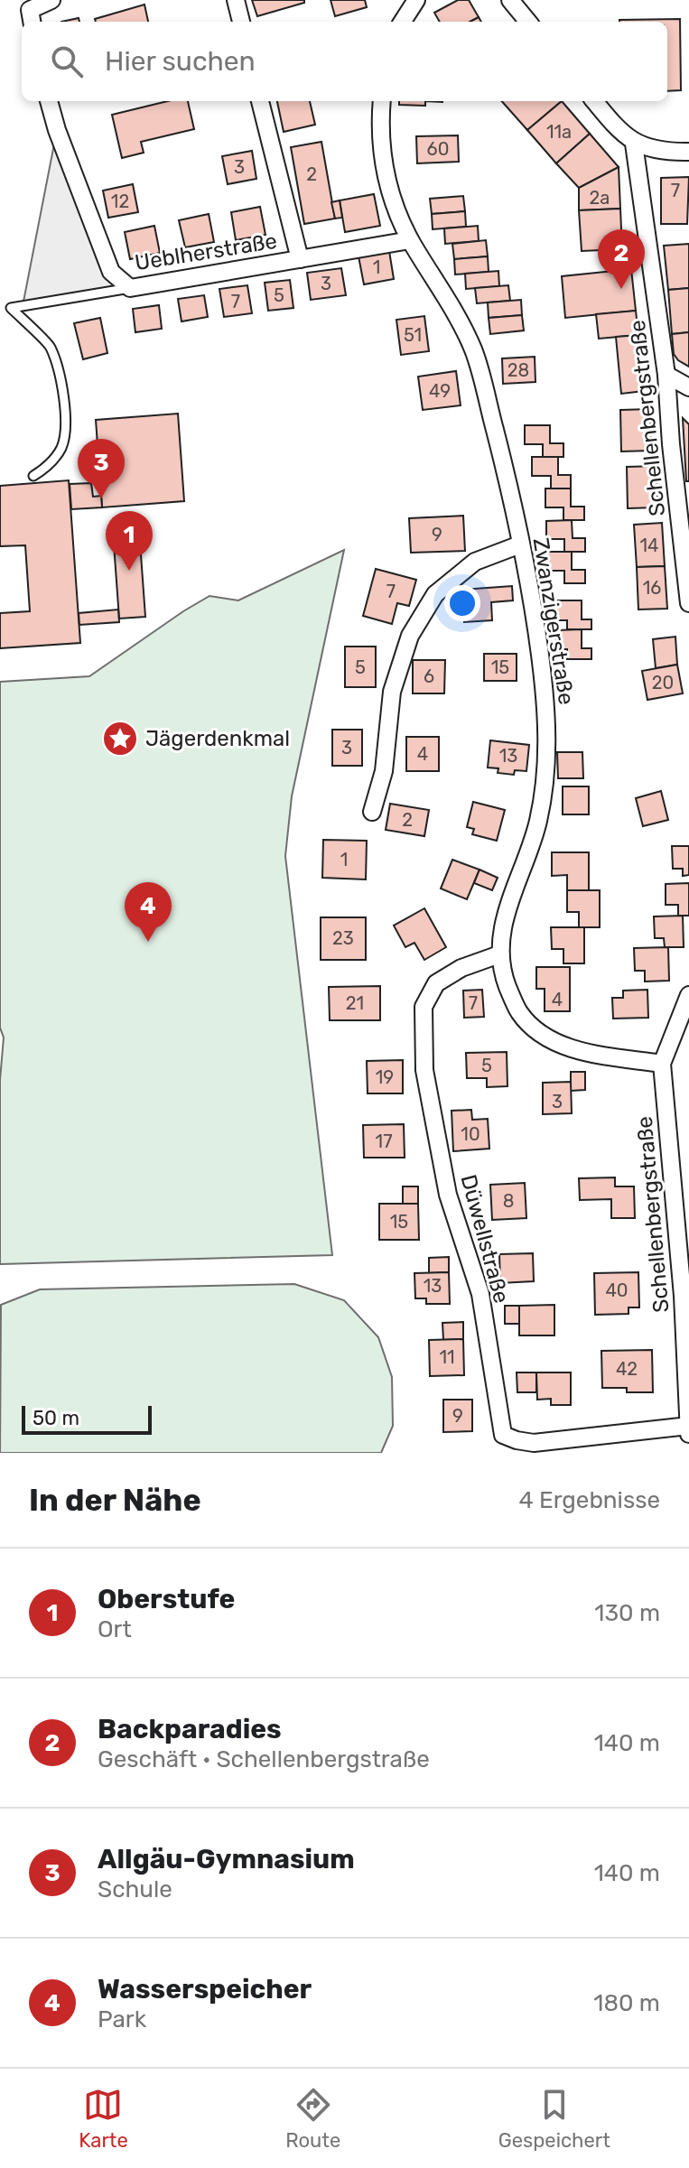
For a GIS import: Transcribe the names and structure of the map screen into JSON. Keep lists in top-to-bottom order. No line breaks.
{"streets":{"street":["Ueblherstraße","Schellenbergstraße","Zwanzigerstraße","Düwellstraße"]},"crossings":[["Ueblherstraße","Zwanzigerstraße"],["Schellenbergstraße","Zwanzigerstraße"],["Schellenbergstraße","Düwellstraße"],["Zwanzigerstraße","Düwellstraße"]],"places":{"place":["Jägerdenkmal"]},"house_numbers":["11a","60","3","2","7","2a","12","1","3","5","7","51","28","49","9","14","16","7","5","15","6","20","3","4","13","2","1","23","4","21","7","5","19","3","10","17","8","15","13","40","11","42","9"],"scale_bar":"50 m","page":{"search":"Hier suchen","pins":["2","3","1","4"],"scale":"50 m","heading":["In der Nähe","4 Ergebnisse"],"list":[{"mark":"1","name":"Oberstufe","note":"Ort","value":"130 m"},{"mark":"2","name":"Backparadies","note":"Geschäft · Schellenbergstraße","value":"140 m"},{"mark":"3","name":"Allgäu-Gymnasium","note":"Schule","value":"140 m"},{"mark":"4","name":"Wasserspeicher","note":"Park","value":"180 m"}],"nav":["Karte","Route","Gespeichert"]}}
